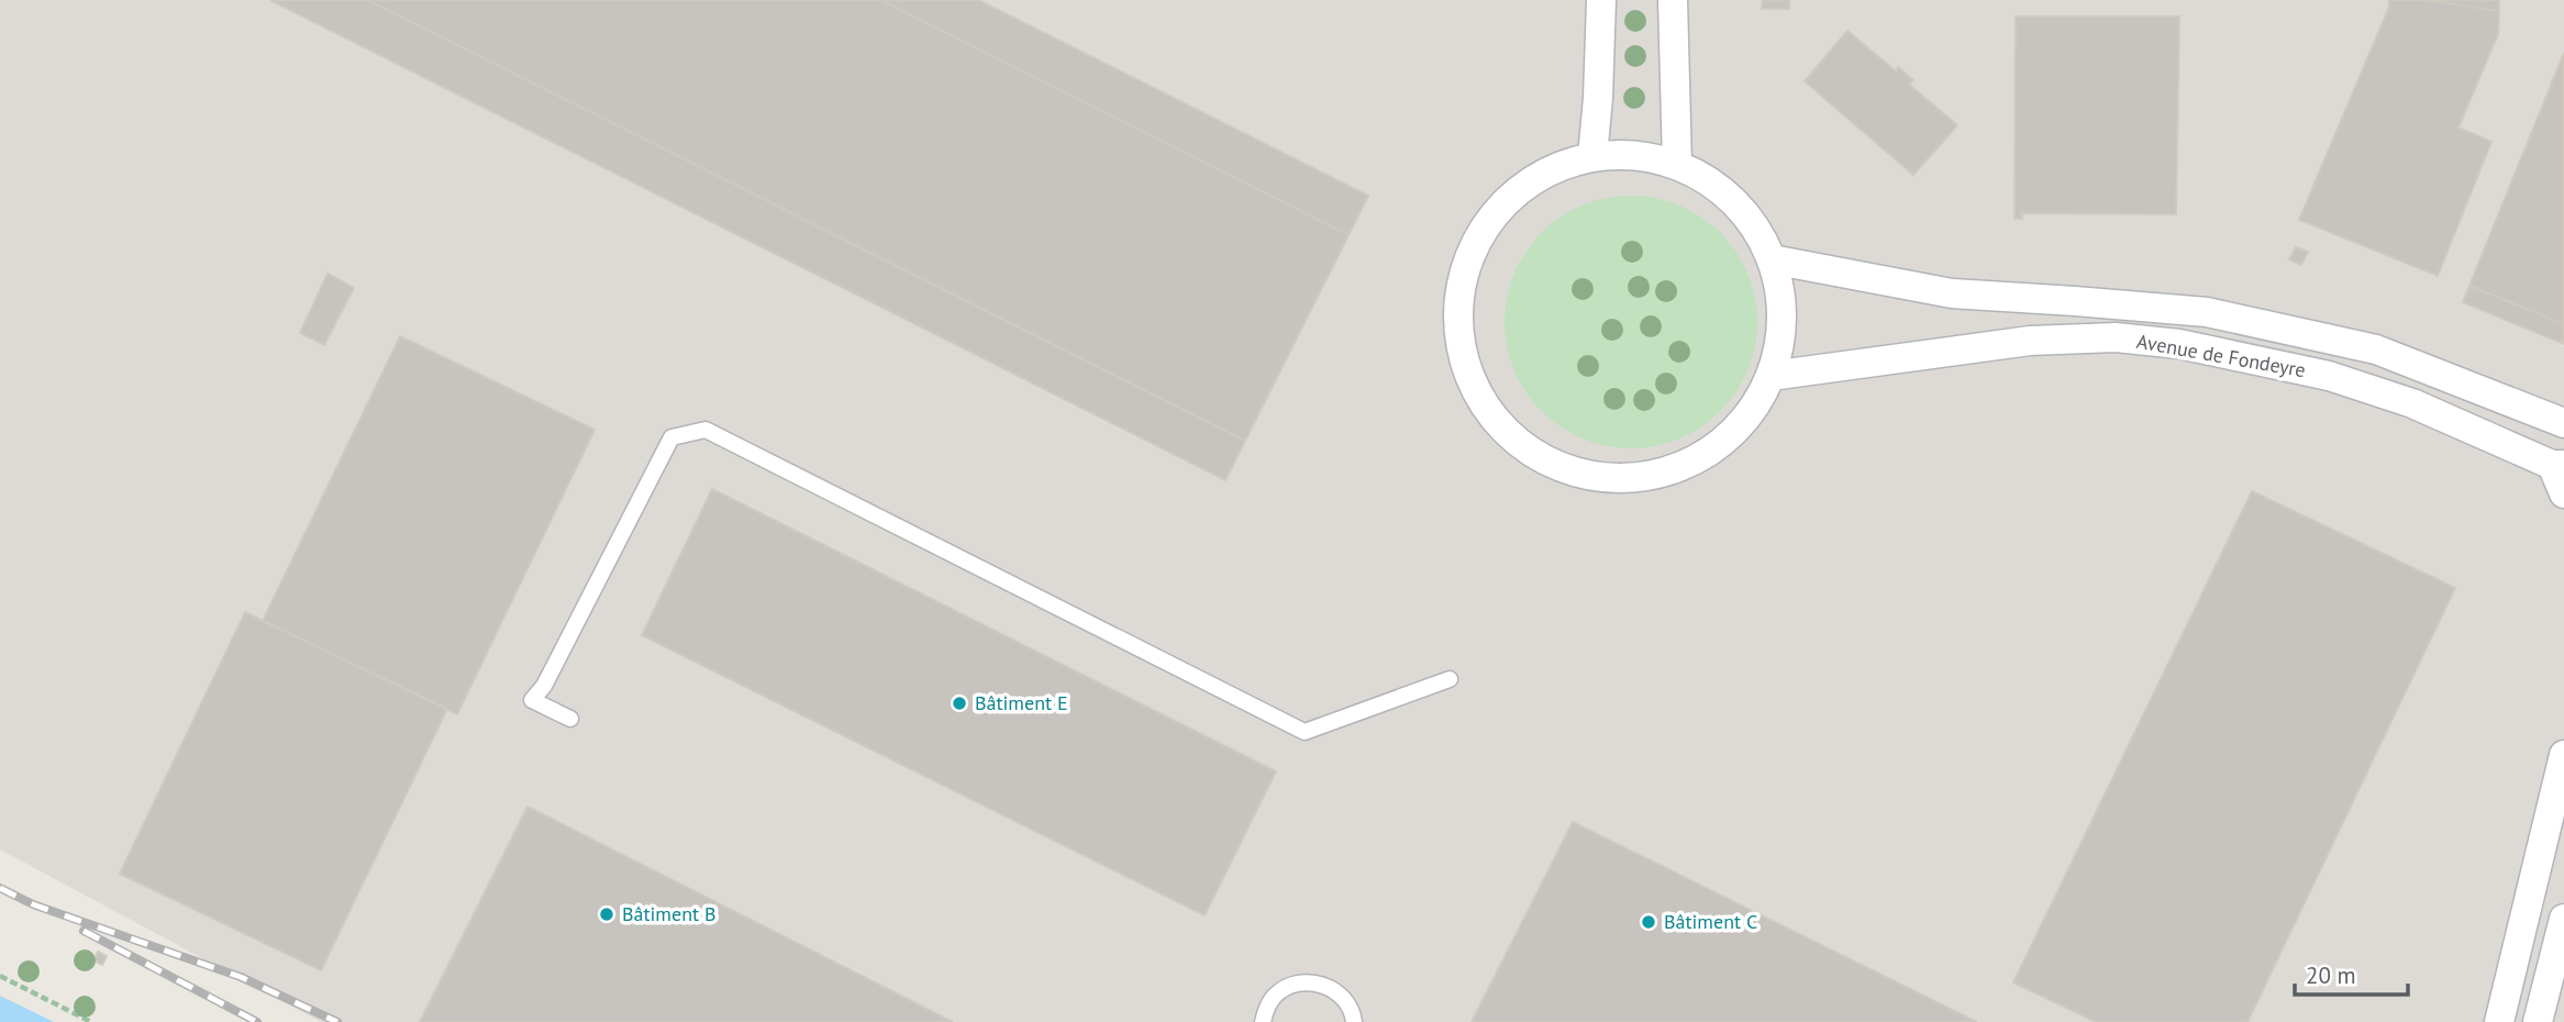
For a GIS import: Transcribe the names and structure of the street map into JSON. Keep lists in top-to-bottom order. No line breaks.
{"streets":{"street":["Avenue de Fondeyre"]},"places":["Bâtiment E","Bâtiment B","Bâtiment C"],"scale_bar":"20 m"}
